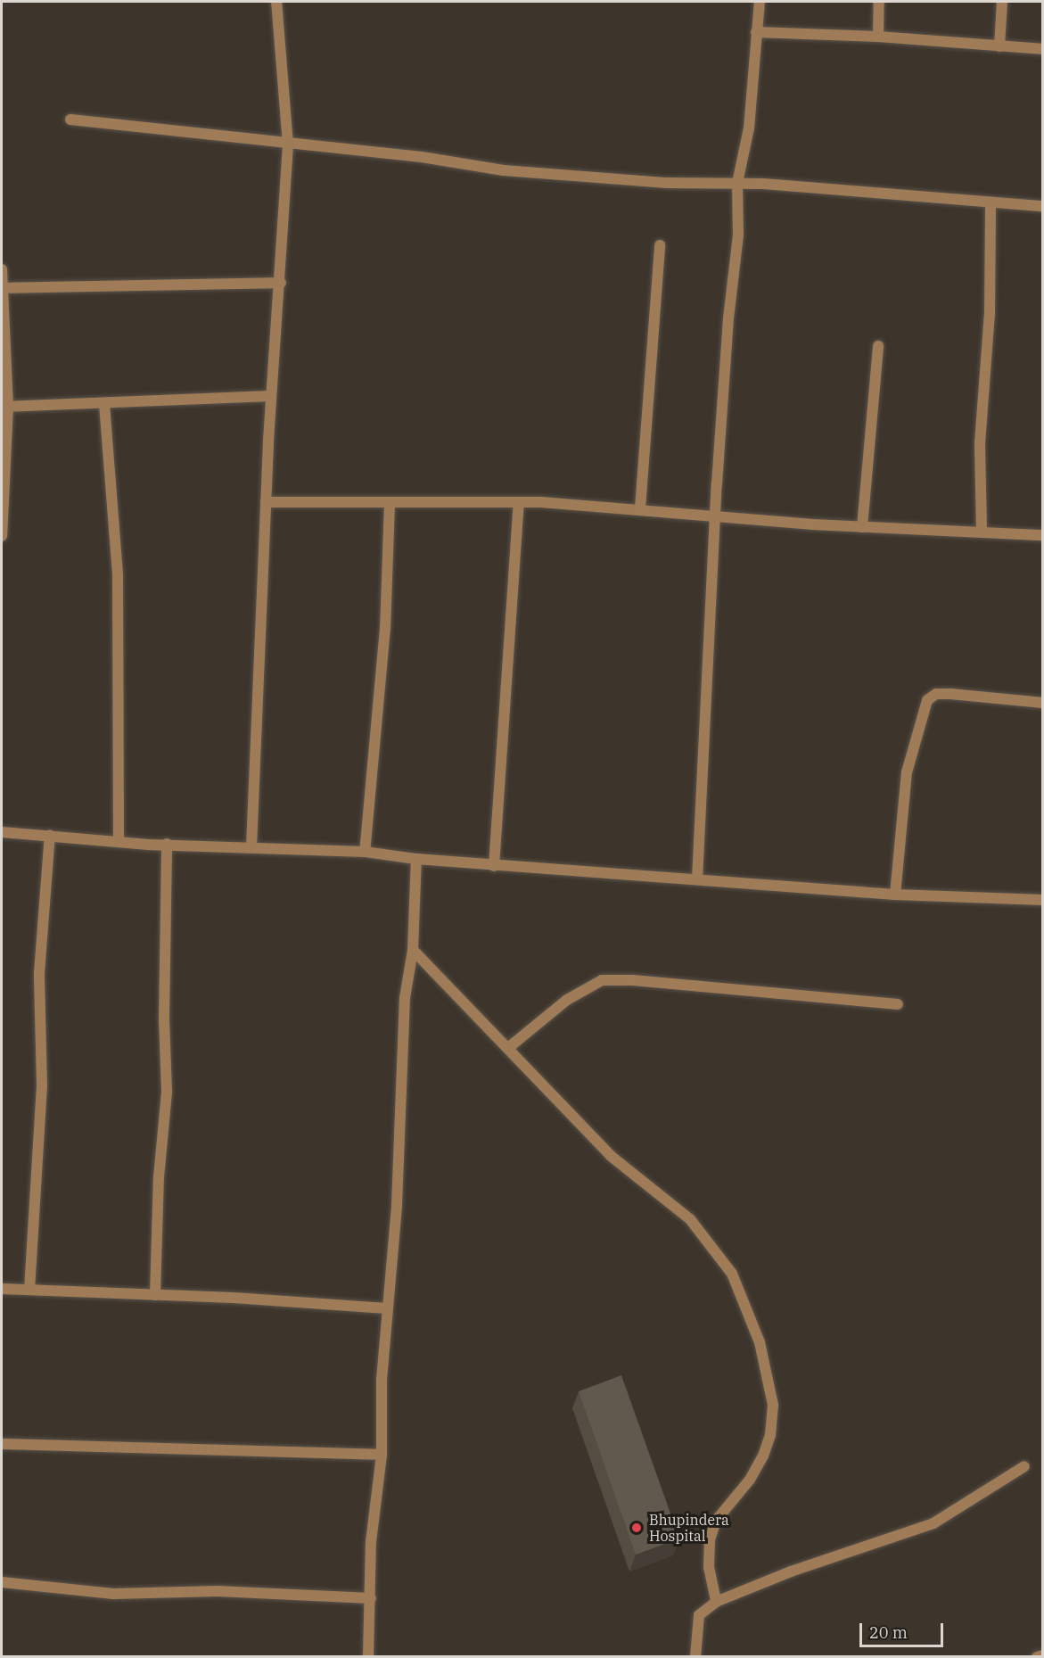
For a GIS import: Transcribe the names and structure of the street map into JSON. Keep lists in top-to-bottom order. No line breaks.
{"places":["Bhupindera Hospital"],"scale_bar":"20 m"}
